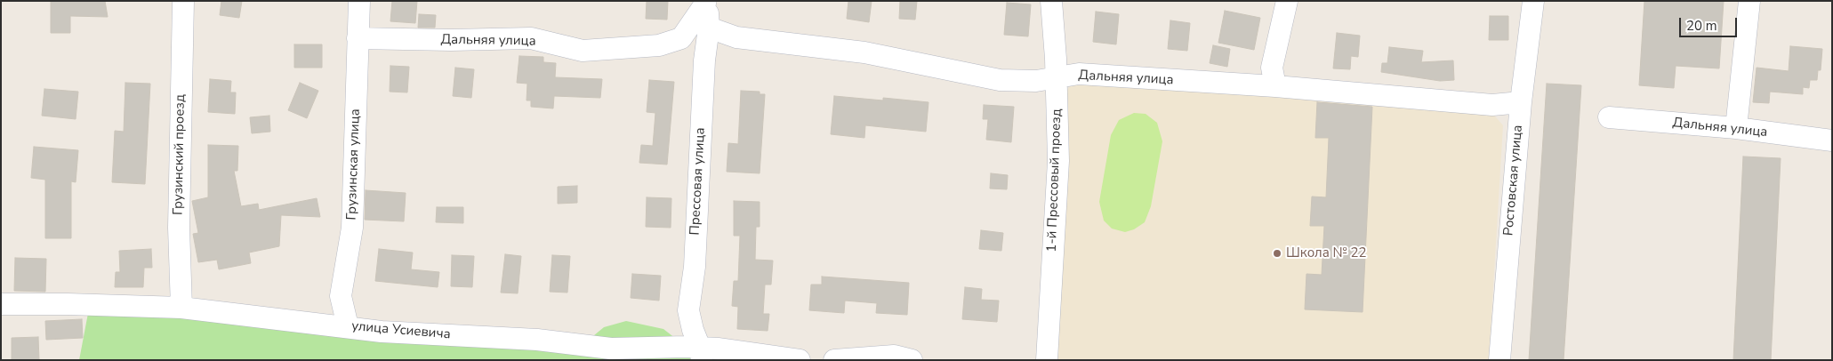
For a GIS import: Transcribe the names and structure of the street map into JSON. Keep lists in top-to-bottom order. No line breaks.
{"streets":{"street":["Дальняя улица","Грузинский проезд","Грузинская улица","1-й Прессовый проезд","Ростовская улица","Прессовая улица","улица Усиевича"]},"crossings":[["Дальняя улица","Грузинская улица"],["Дальняя улица","1-й Прессовый проезд"],["Дальняя улица","Ростовская улица"],["Дальняя улица","Прессовая улица"],["Грузинский проезд","улица Усиевича"],["Грузинская улица","улица Усиевича"],["Прессовая улица","улица Усиевича"]],"places":["Школа № 22"],"scale_bar":"20 m"}
